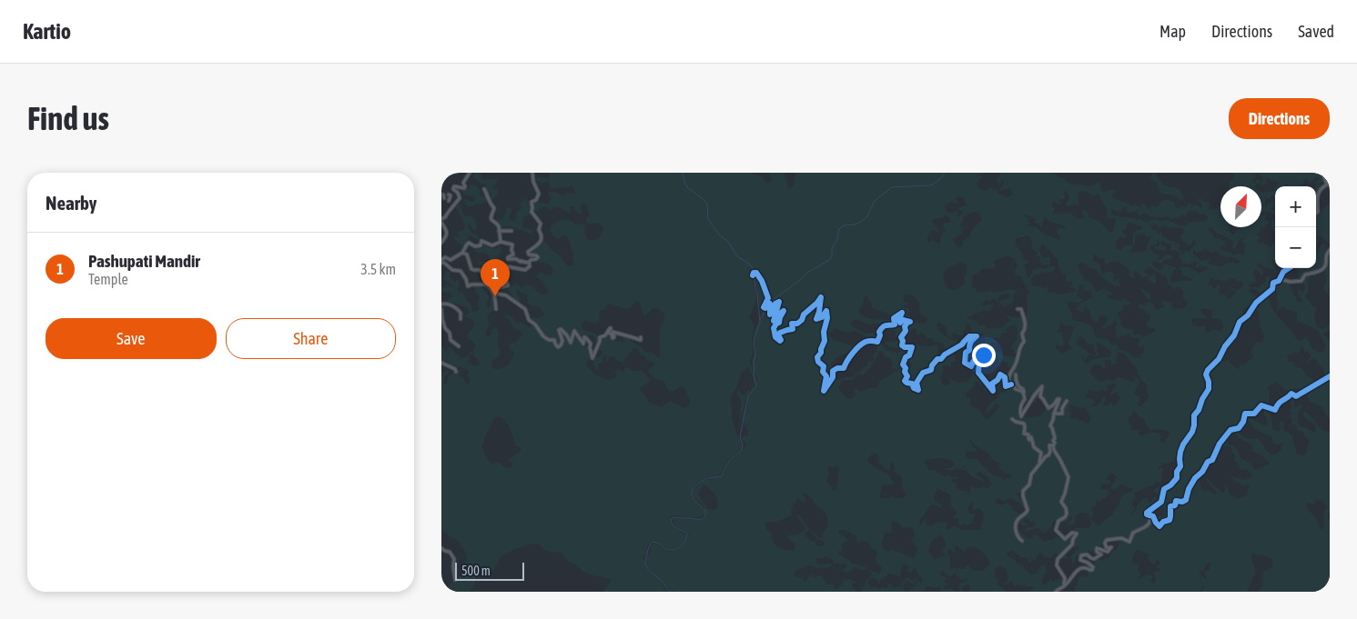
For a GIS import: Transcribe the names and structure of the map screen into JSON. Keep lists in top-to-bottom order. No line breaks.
{"scale_bar":"500 m","north":"top right","page":{"header":"Kartio","nav":["Map","Directions","Saved"],"buttons":["Directions",["Save","Share"]],"title":"Find us","heading":"Nearby","map_buttons":["+","−"],"list":[{"mark":"1","name":"Pashupati Mandir","note":"Temple","value":"3.5 km"}],"pins":"1","scale":"500 m"}}
